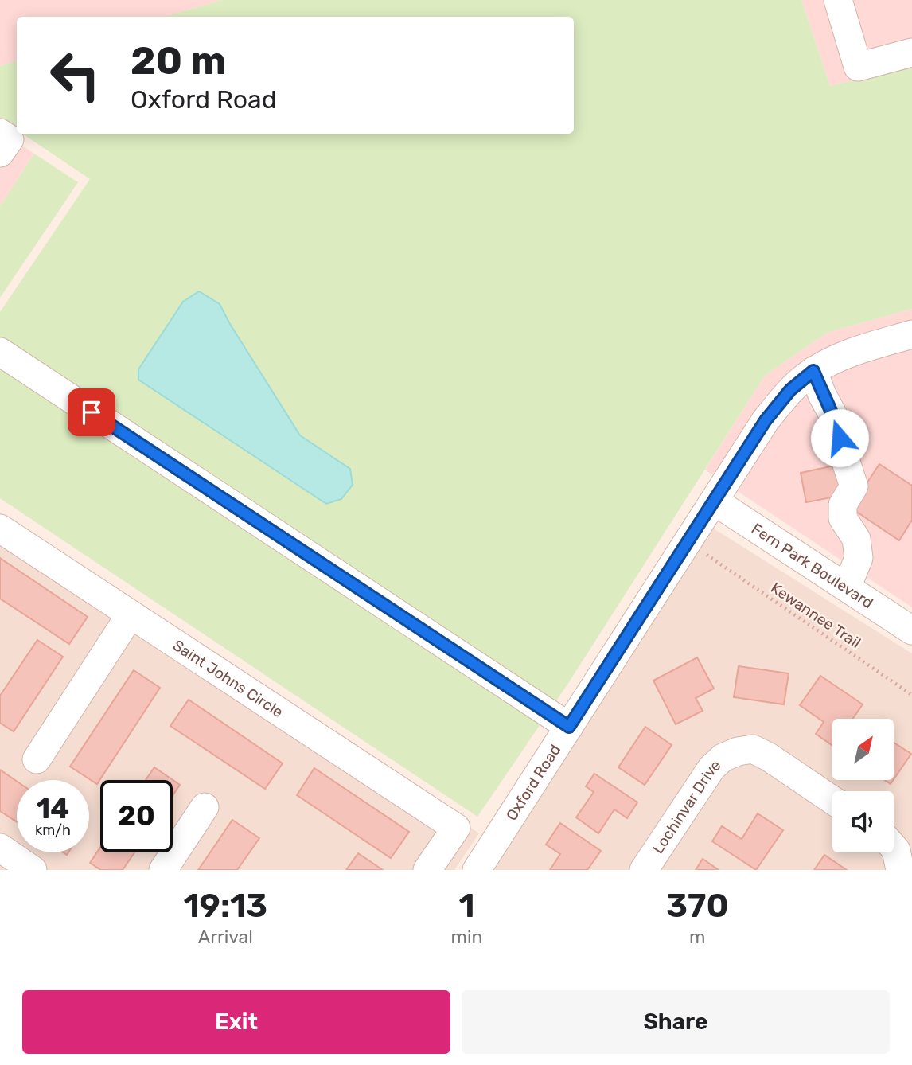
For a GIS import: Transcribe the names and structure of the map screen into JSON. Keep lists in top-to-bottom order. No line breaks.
{"streets":{"street":["Fern Park Boulevard","Saint Johns Circle","Oxford Road","Lochinvar Drive"],"path":["Kewannee Trail"]},"crossings":[["Fern Park Boulevard","Oxford Road"],["Saint Johns Circle","Oxford Road"]],"north":"top right","page":{"turn":["20 m","Oxford Road"],"speed":"14 km/h","limit":"20","eta":["19:13","Arrival","1","min","370","m"],"buttons":["Exit","Share"]}}
